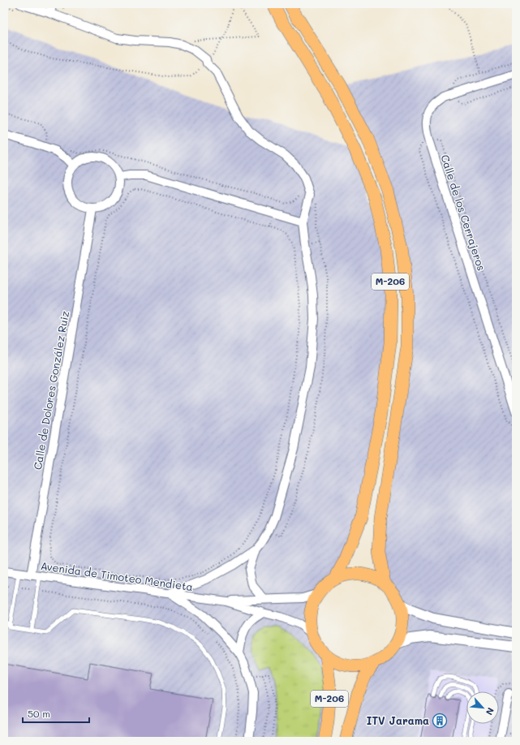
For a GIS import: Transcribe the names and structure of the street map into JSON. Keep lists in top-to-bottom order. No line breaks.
{"streets":{"main road":["M-206"],"street":["Calle de los Cerrajeros","Calle de Dolores González Ruiz","Avenida de Timoteo Mendieta"]},"crossings":[["M-206","Avenida de Timoteo Mendieta"],["Calle de Dolores González Ruiz","Avenida de Timoteo Mendieta"]],"places":{"building":["ITV Jarama"]},"scale_bar":"50 m","north":"bottom right"}
